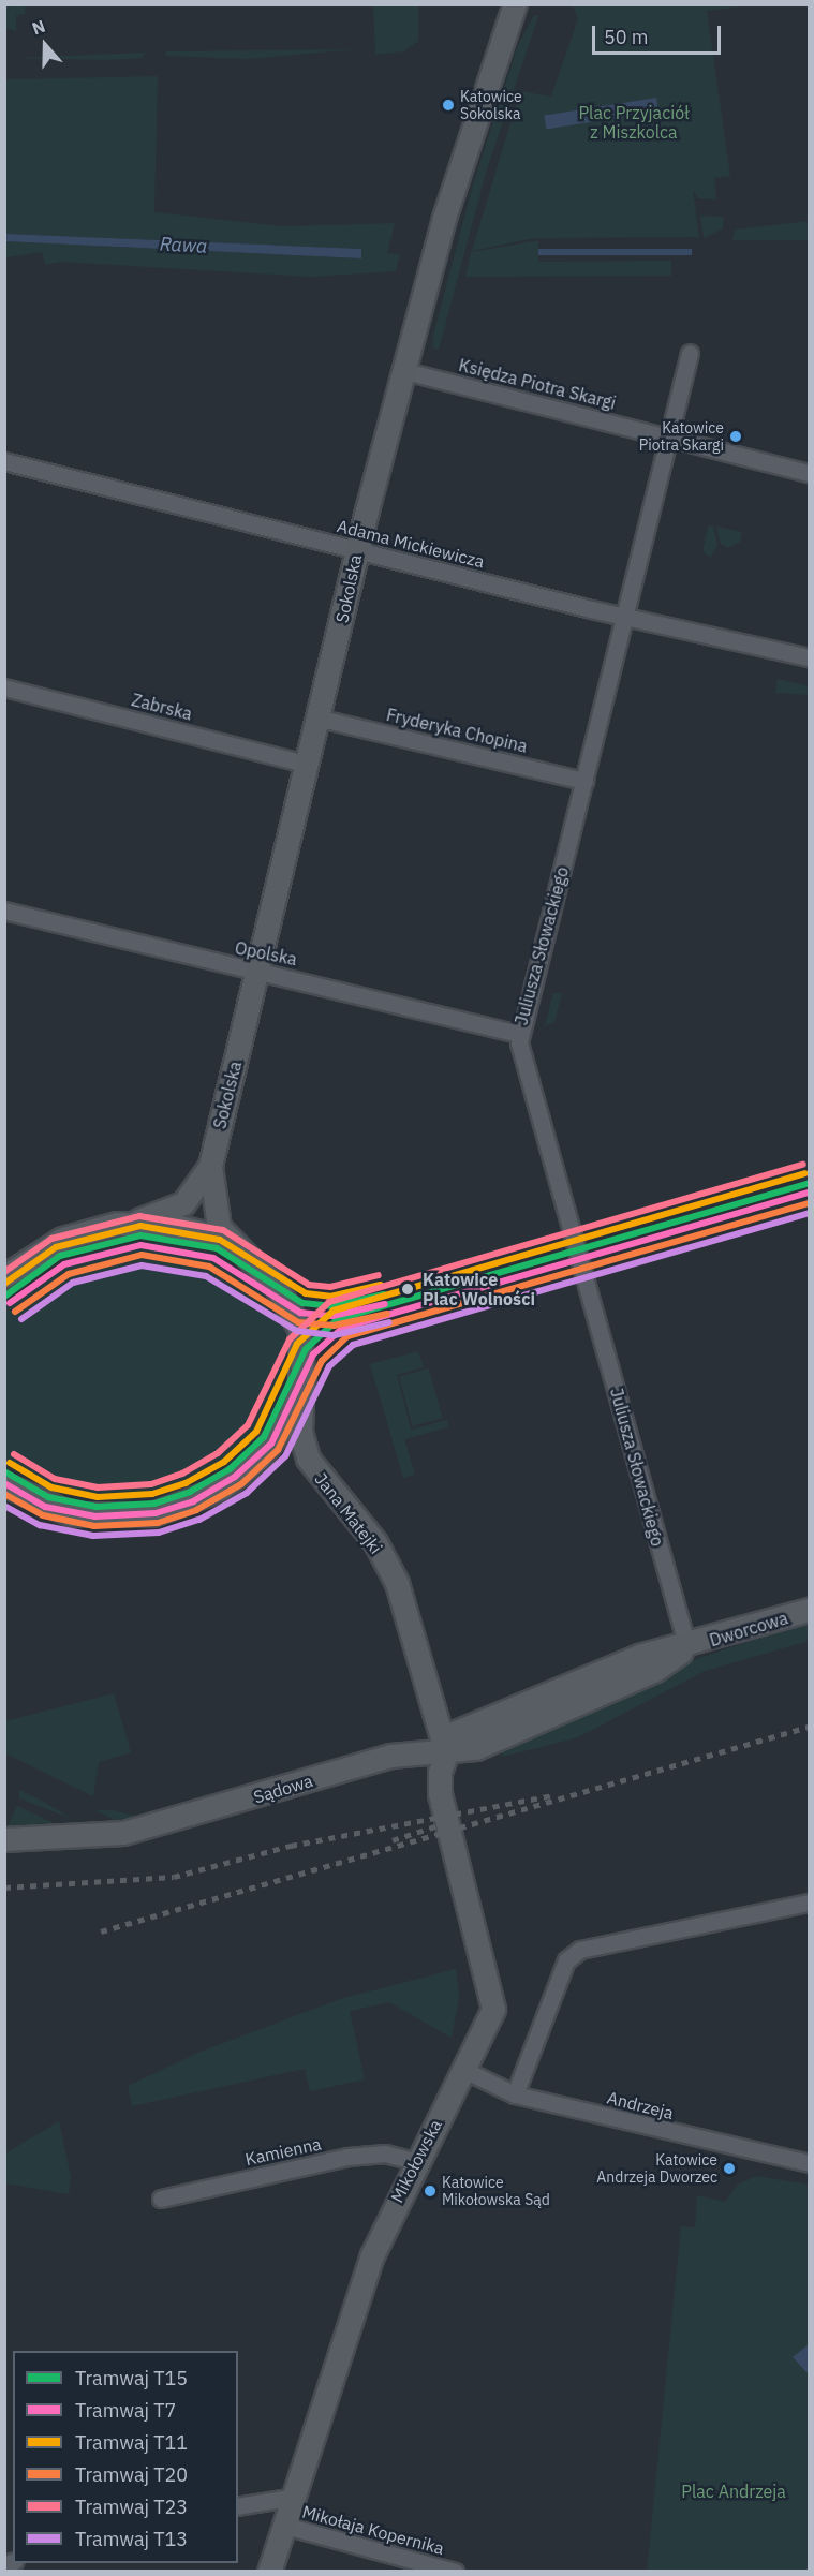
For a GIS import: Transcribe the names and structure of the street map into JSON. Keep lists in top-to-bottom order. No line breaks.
{"streets":{"street":["Księdza Piotra Skargi","Adama Mickiewicza","Sokolska","Zabrska","Fryderyka Chopina","Juliusza Słowackiego","Opolska","Jana Matejki","Dworcowa","Sądowa","Andrzeja","Kamienna","Mikołowska","Mikołaja Kopernika"]},"crossings":[["Księdza Piotra Skargi","Sokolska"],["Księdza Piotra Skargi","Juliusza Słowackiego"],["Adama Mickiewicza","Sokolska"],["Adama Mickiewicza","Juliusza Słowackiego"],["Sokolska","Zabrska"],["Sokolska","Fryderyka Chopina"],["Sokolska","Opolska"],["Sokolska","Jana Matejki"],["Fryderyka Chopina","Juliusza Słowackiego"],["Juliusza Słowackiego","Opolska"],["Juliusza Słowackiego","Dworcowa"],["Jana Matejki","Sądowa"],["Jana Matejki","Mikołowska"],["Sądowa","Mikołowska"],["Andrzeja","Mikołowska"],["Kamienna","Mikołowska"],["Mikołowska","Mikołaja Kopernika"]],"water":["Rawa"],"parks":["Plac Przyjaciół z Miszkolca","Plac Andrzeja"],"places":["Katowice Sokolska","Katowice Piotra Skargi","Katowice Plac Wolności","Katowice Andrzeja Dworzec","Katowice Mikołowska Sąd"],"lines":["tram line T23","tram line T11","tram line T15","tram line T7","tram line T20","tram line T13"],"legend":["Tramwaj T15","Tramwaj T7","Tramwaj T11","Tramwaj T20","Tramwaj T23","Tramwaj T13"],"scale_bar":"50 m","north":"top"}
